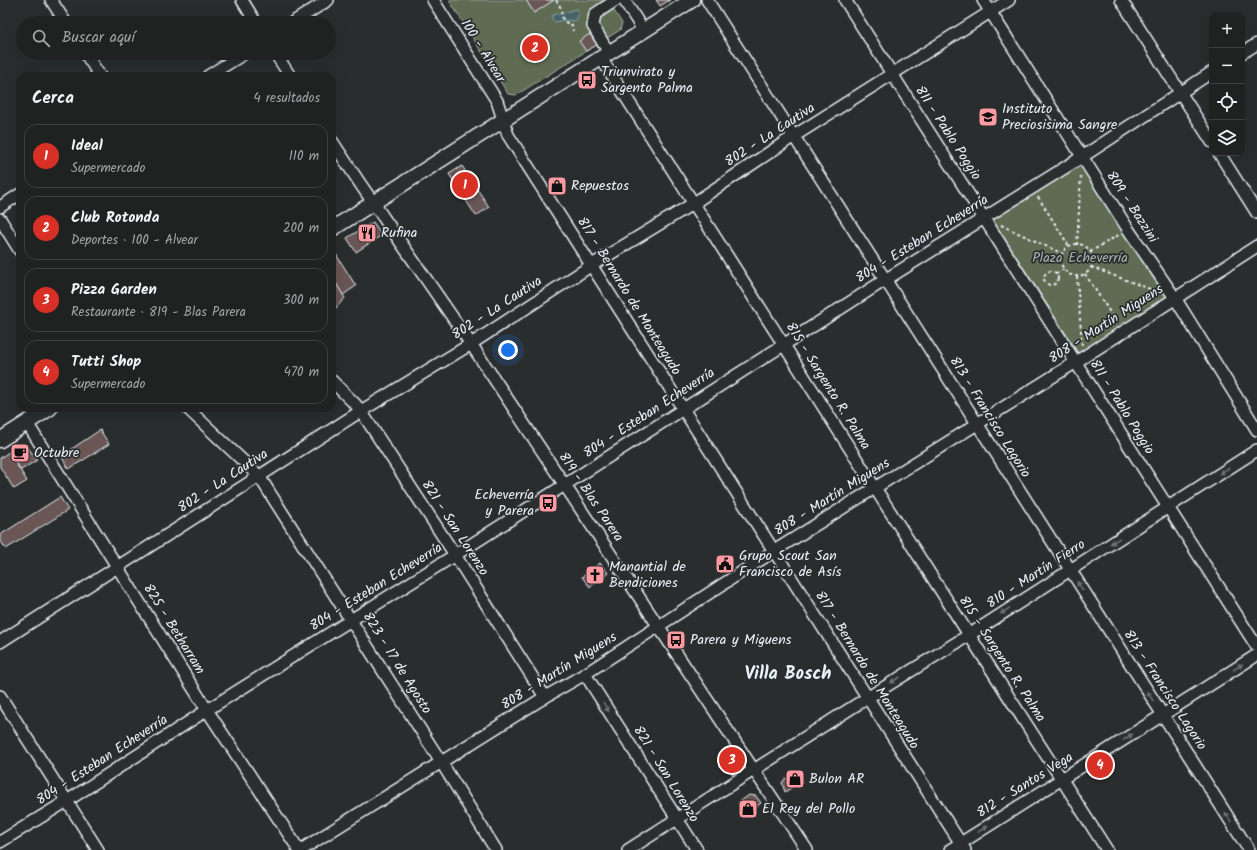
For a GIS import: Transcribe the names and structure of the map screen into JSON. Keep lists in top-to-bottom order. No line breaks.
{"streets":{"street":["100 - Alvear","811 - Pablo Poggio","802 - La Cautiva","809 - Bazzini","804 - Esteban Echeverría","817 - Bernardo de Monteagudo","808 - Martín Miguens","815 - Sargento R. Palma","813 - Francisco Lagorio","819 - Blas Parera","821 - San Lorenzo","810 - Martín Fierro","825 - Betharram","823 - 17 de Agosto","812 - Santos Vega"]},"crossings":[["100 - Alvear","817 - Bernardo de Monteagudo"],["811 - Pablo Poggio","802 - La Cautiva"],["811 - Pablo Poggio","804 - Esteban Echeverría"],["811 - Pablo Poggio","808 - Martín Miguens"],["811 - Pablo Poggio","810 - Martín Fierro"],["802 - La Cautiva","809 - Bazzini"],["802 - La Cautiva","817 - Bernardo de Monteagudo"],["802 - La Cautiva","815 - Sargento R. Palma"],["802 - La Cautiva","813 - Francisco Lagorio"],["802 - La Cautiva","819 - Blas Parera"],["802 - La Cautiva","821 - San Lorenzo"],["802 - La Cautiva","825 - Betharram"],["802 - La Cautiva","823 - 17 de Agosto"],["809 - Bazzini","804 - Esteban Echeverría"],["809 - Bazzini","808 - Martín Miguens"],["804 - Esteban Echeverría","817 - Bernardo de Monteagudo"],["804 - Esteban Echeverría","815 - Sargento R. Palma"],["804 - Esteban Echeverría","813 - Francisco Lagorio"],["804 - Esteban Echeverría","819 - Blas Parera"],["804 - Esteban Echeverría","821 - San Lorenzo"],["804 - Esteban Echeverría","825 - Betharram"],["804 - Esteban Echeverría","823 - 17 de Agosto"],["817 - Bernardo de Monteagudo","808 - Martín Miguens"],["817 - Bernardo de Monteagudo","810 - Martín Fierro"],["817 - Bernardo de Monteagudo","812 - Santos Vega"],["808 - Martín Miguens","815 - Sargento R. Palma"],["808 - Martín Miguens","813 - Francisco Lagorio"],["808 - Martín Miguens","819 - Blas Parera"],["808 - Martín Miguens","821 - San Lorenzo"],["808 - Martín Miguens","825 - Betharram"],["808 - Martín Miguens","823 - 17 de Agosto"],["815 - Sargento R. Palma","810 - Martín Fierro"],["815 - Sargento R. Palma","812 - Santos Vega"],["813 - Francisco Lagorio","810 - Martín Fierro"],["813 - Francisco Lagorio","812 - Santos Vega"],["819 - Blas Parera","810 - Martín Fierro"],["821 - San Lorenzo","810 - Martín Fierro"]],"one_way":["810 - Martín Fierro","812 - Santos Vega"],"districts":["Villa Bosch"],"parks":["Plaza Echeverría"],"places":{"bus stop":["Triunvirato y Sargento Palma","Echeverría y Parera","Parera y Miguens"],"school or university":["Instituto Preciosisima Sangre"],"shop":["Repuestos","Bulon AR","El Rey del Pollo"],"restaurant":["Rufina"],"cafe":["Octubre"],"public building":["Grupo Scout San Francisco de Asís"],"church":["Manantial de Bendiciones"]},"page":{"map_buttons":["+","−"],"search":"Buscar aquí","pins":["2","1","3","4"],"heading":["Cerca","4 resultados"],"list":[{"mark":"1","name":"Ideal","note":"Supermercado","value":"110 m"},{"mark":"2","name":"Club Rotonda","note":"Deportes · 100 - Alvear","value":"200 m"},{"mark":"3","name":"Pizza Garden","note":"Restaurante · 819 - Blas Parera","value":"300 m"},{"mark":"4","name":"Tutti Shop","note":"Supermercado","value":"470 m"}]}}
